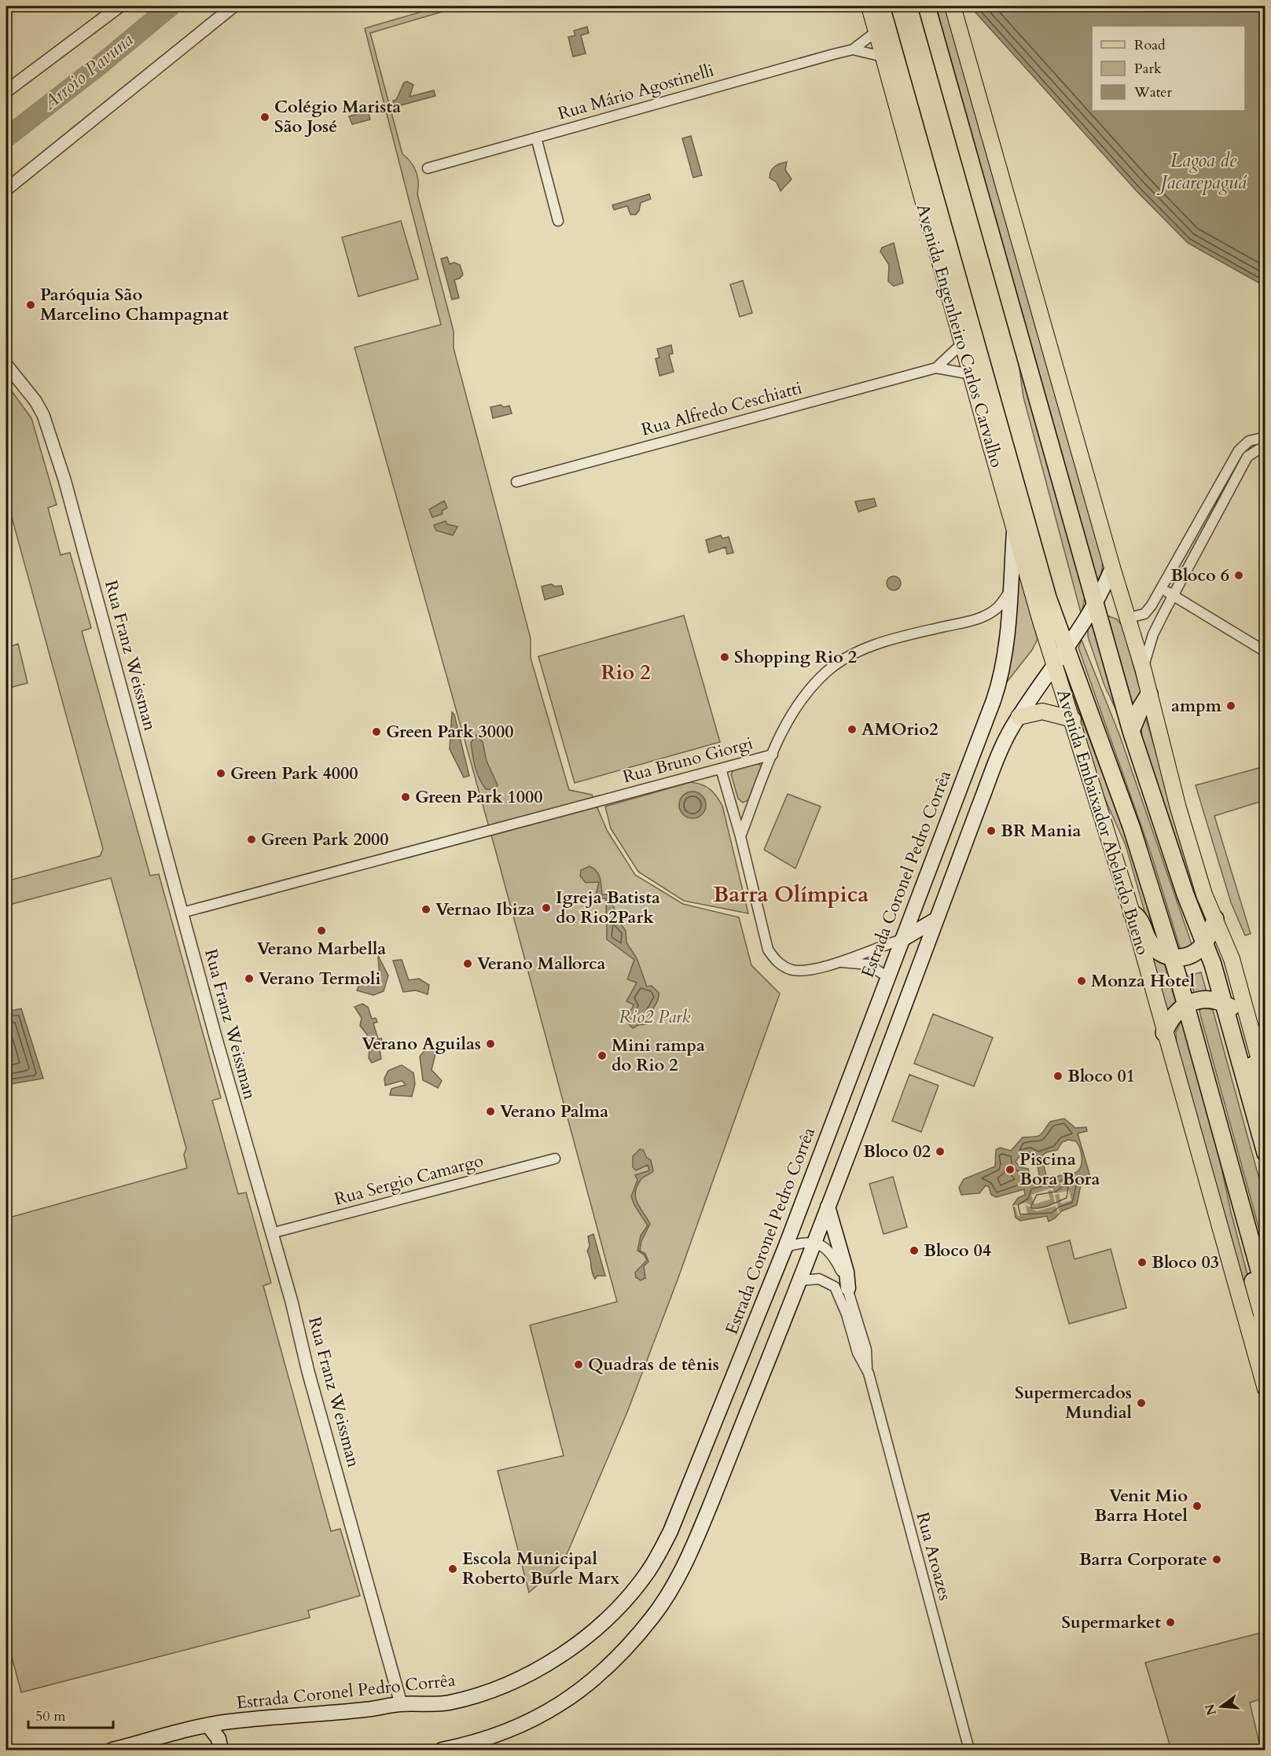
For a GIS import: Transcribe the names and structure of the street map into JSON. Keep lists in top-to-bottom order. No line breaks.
{"streets":{"highway":["Avenida Engenheiro Carlos Carvalho","Avenida Embaixador Abelardo Bueno"],"main road":["Estrada Coronel Pedro Corrêa"],"street":["Rua Mário Agostinelli","Rua Alfredo Ceschiatti","Rua Franz Weissman","Rua Bruno Giorgi","Rua Sergio Camargo","Rua Aroazes"]},"crossings":[["Rua Mário Agostinelli","Avenida Engenheiro Carlos Carvalho"],["Avenida Engenheiro Carlos Carvalho","Rua Alfredo Ceschiatti"],["Avenida Engenheiro Carlos Carvalho","Avenida Embaixador Abelardo Bueno"],["Avenida Engenheiro Carlos Carvalho","Estrada Coronel Pedro Corrêa"],["Rua Franz Weissman","Rua Bruno Giorgi"],["Rua Franz Weissman","Estrada Coronel Pedro Corrêa"],["Rua Franz Weissman","Rua Sergio Camargo"],["Rua Bruno Giorgi","Estrada Coronel Pedro Corrêa"]],"districts":["Rio 2","Barra Olímpica"],"water":["Arroio Pavuna","Lagoa de Jacarepaguá"],"parks":["Rio2 Park"],"places":["Colégio Marista São José","Paróquia São Marcelino Champagnat","Bloco 6","Shopping Rio 2","ampm","AMOrio2","Green Park 3000","Green Park 4000","Green Park 1000","BR Mania","Green Park 2000","Igreja Batista do Rio2Park","Vernao Ibiza","Verano Marbella","Verano Mallorca","Verano Termoli","Monza Hotel","Verano Aguilas","Mini rampa do Rio 2","Bloco 01","Verano Palma","Bloco 02","Piscina Bora Bora","Bloco 04","Bloco 03","Quadras de tênis","Supermercados Mundial","Venit Mio Barra Hotel","Barra Corporate","Escola Municipal Roberto Burle Marx","Supermarket"],"legend":["Road","Park","Water"],"scale_bar":"50 m","north":"left"}
